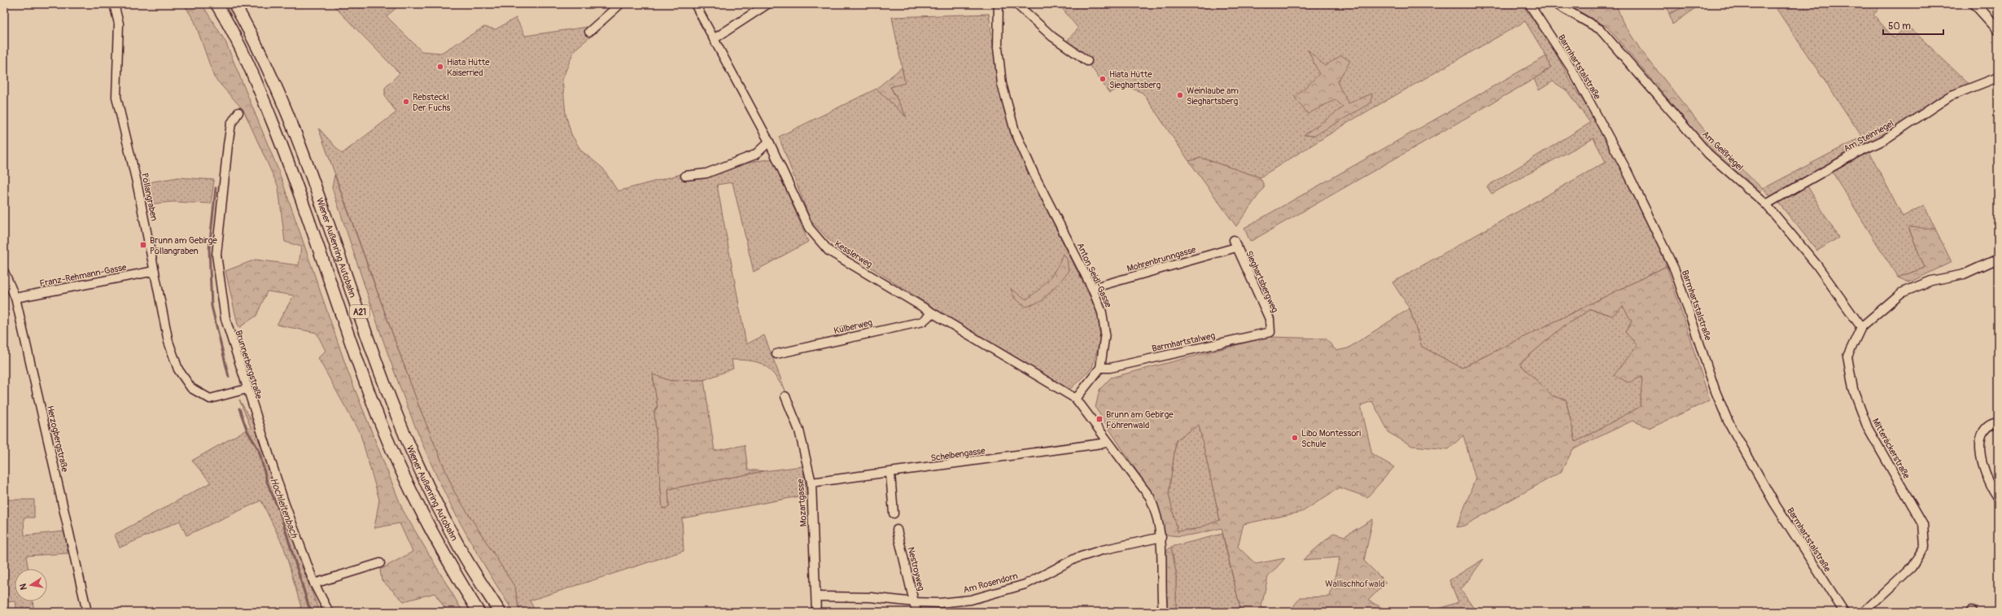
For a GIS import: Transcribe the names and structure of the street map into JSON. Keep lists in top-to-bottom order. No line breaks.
{"streets":{"highway":["Wiener Außenring Autobahn","A21"],"street":["Barmhartstalstraße","Am Steinriegel","Am Geißriegel","Pöllangraben","Kesslerweg","Mohrenbrunngasse","Franz-Rehmann-Gasse","Anton Seidl-Gasse","Sieghartsbergweg","Külberweg","Barmhartstalweg","Brunnerbergstraße","Herzogbergstraße","Mitteräckerstraße","Scheibengasse","Mozartgasse","Nestroyweg","Am Rosendorn"]},"crossings":[["Am Steinriegel","Am Geißriegel"],["Am Geißriegel","Mitteräckerstraße"],["Pöllangraben","Franz-Rehmann-Gasse"],["Pöllangraben","Brunnerbergstraße"],["Kesslerweg","Külberweg"],["Mohrenbrunngasse","Anton Seidl-Gasse"],["Mohrenbrunngasse","Sieghartsbergweg"],["Franz-Rehmann-Gasse","Herzogbergstraße"],["Anton Seidl-Gasse","Barmhartstalweg"],["Sieghartsbergweg","Barmhartstalweg"],["Scheibengasse","Mozartgasse"],["Mozartgasse","Am Rosendorn"],["Nestroyweg","Am Rosendorn"]],"water":["Hochleitenbach"],"parks":["Wallischhofwald"],"places":{"other":["Hiata Hütte Kaiserried","Hiata Hütte Sieghartsberg","Weinlaube am Sieghartsberg","Rebsteckl Der Fuchs","Libo Montessori Schule"],"transit":["Brunn am Gebirge Pöllangraben","Brunn am Gebirge Föhrenwald"]},"scale_bar":"50 m","north":"left"}
